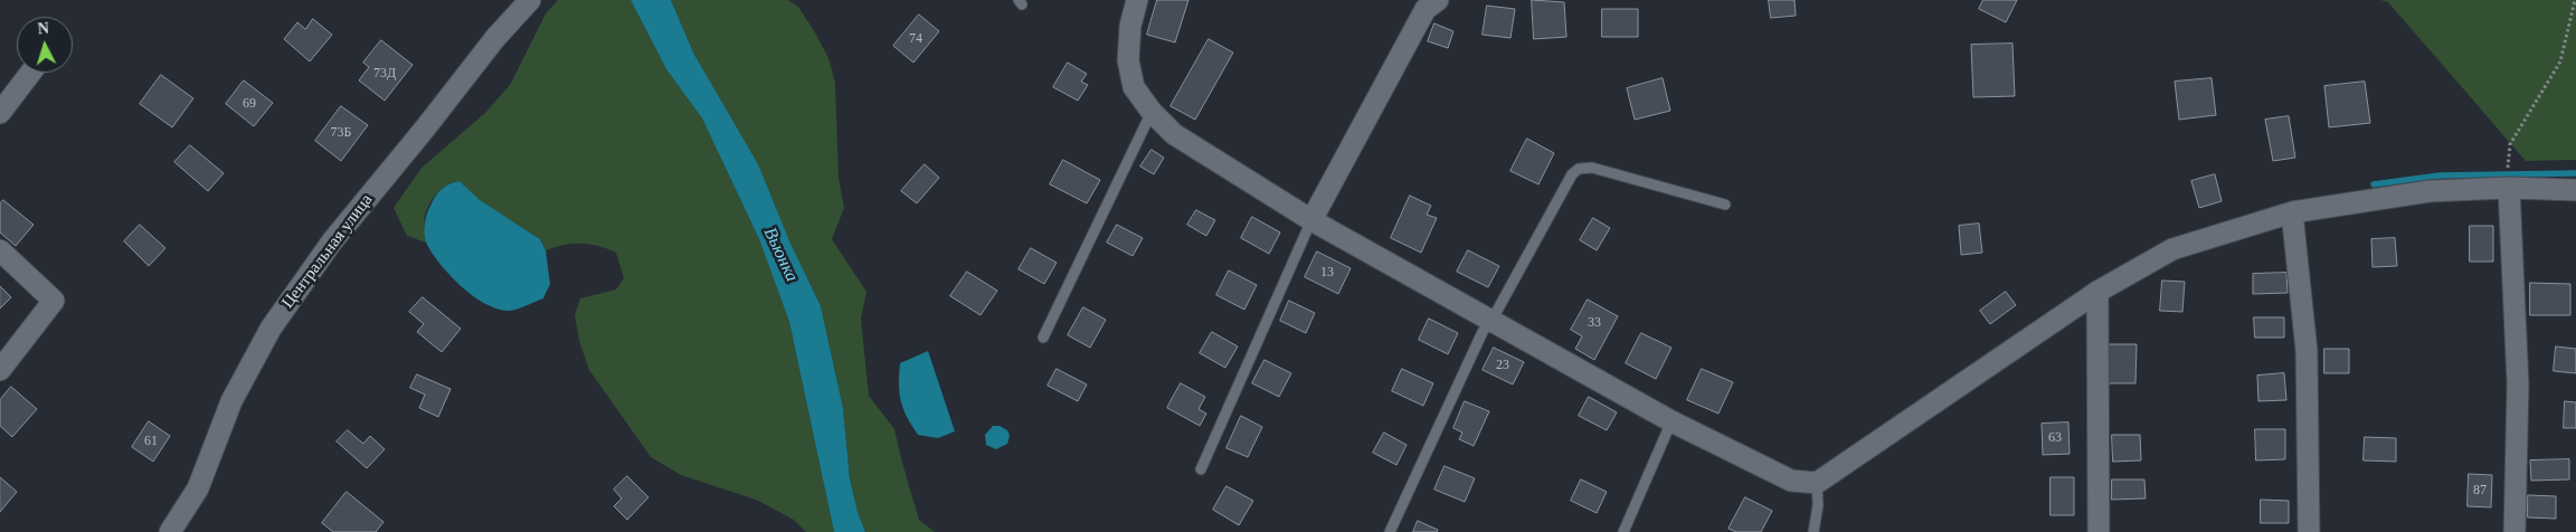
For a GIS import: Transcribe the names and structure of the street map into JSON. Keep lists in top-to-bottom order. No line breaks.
{"streets":{"street":["Центральная улица"]},"water":["Вьюнка"],"house_numbers":["74","73Д","69","73Б","13","33","23","63","61","87"],"north":"top"}
